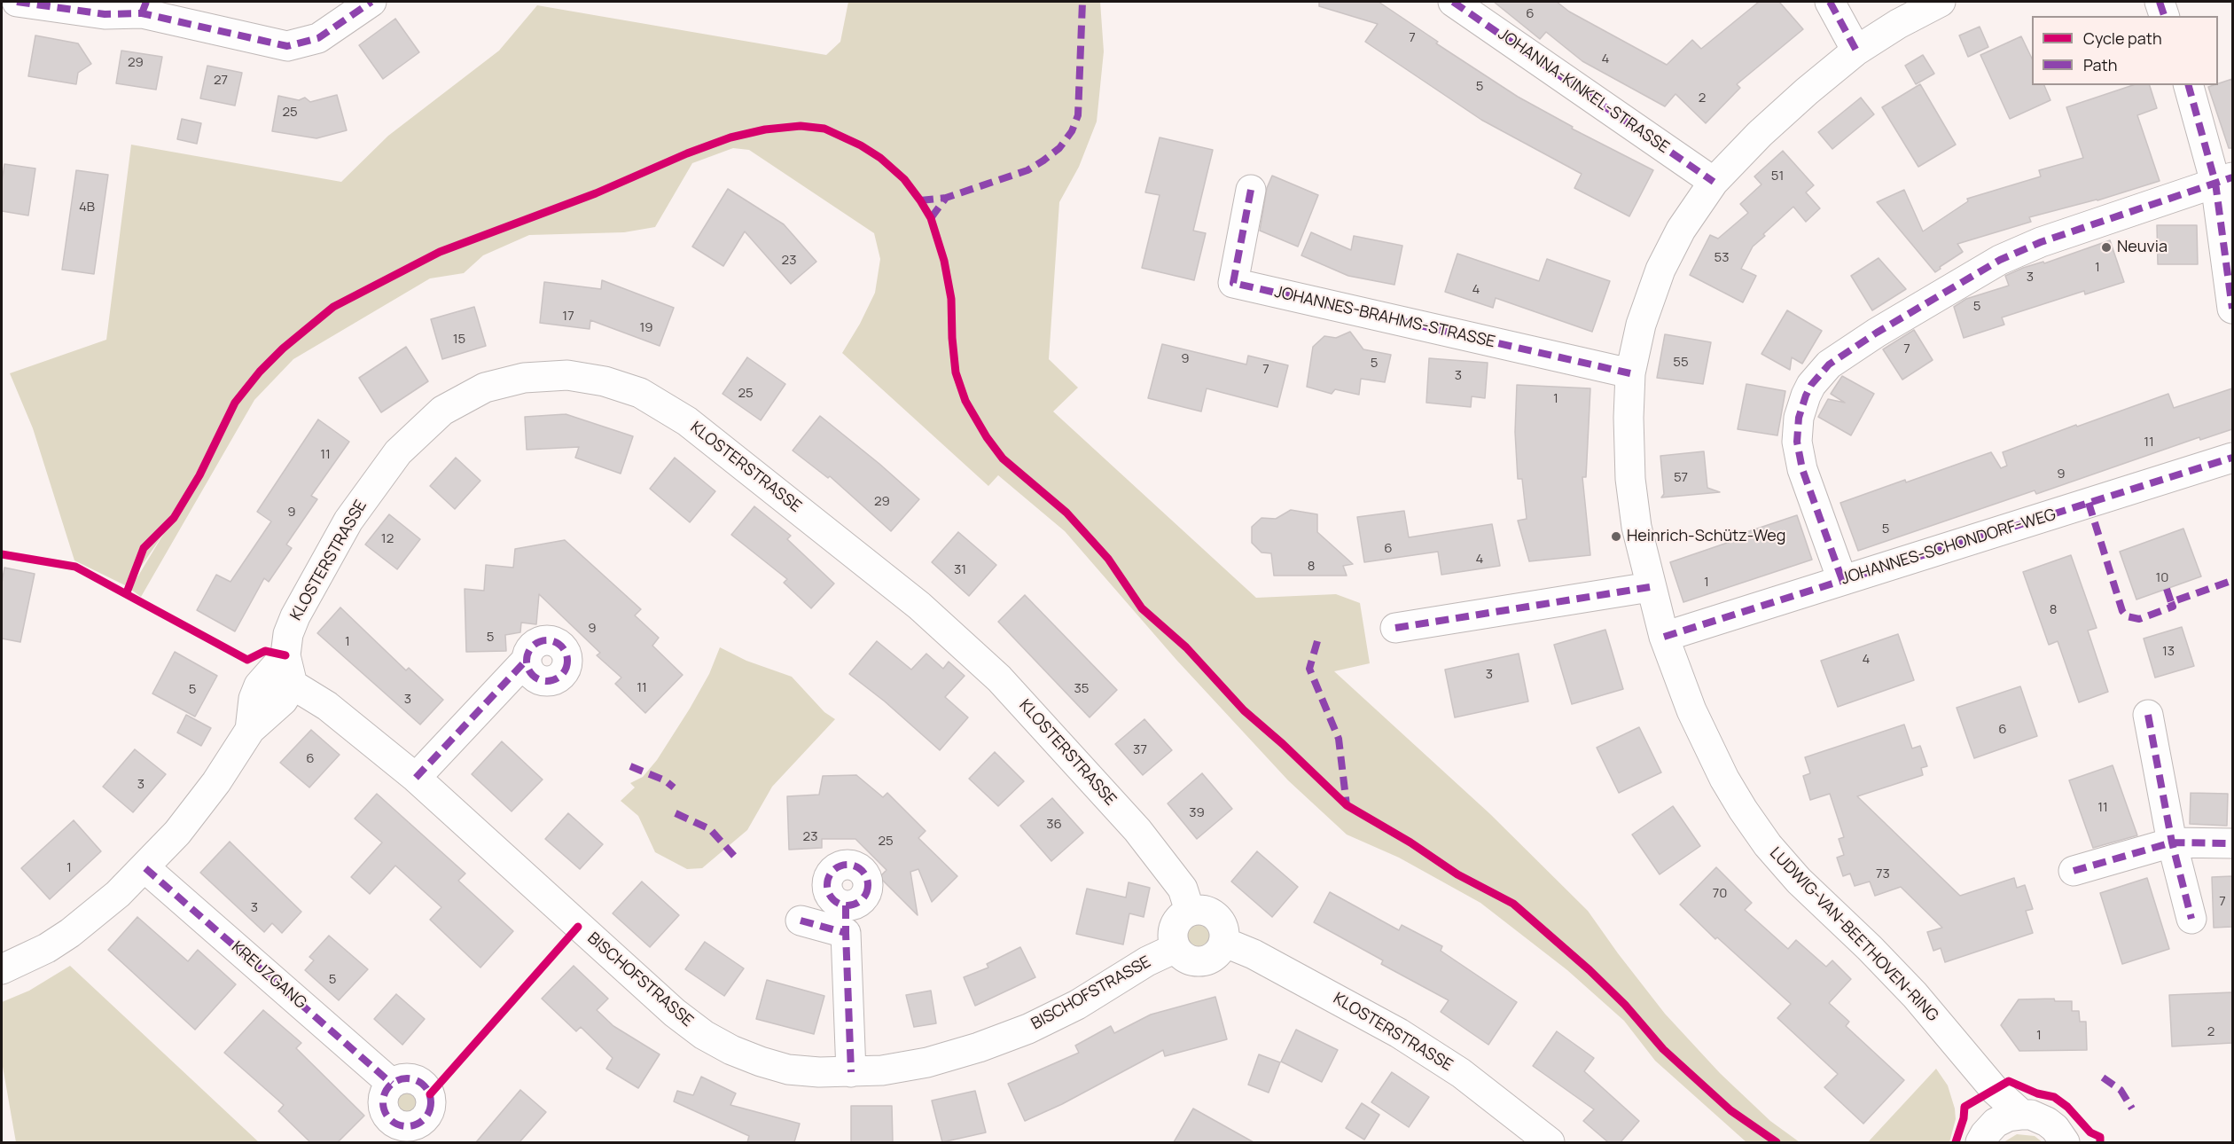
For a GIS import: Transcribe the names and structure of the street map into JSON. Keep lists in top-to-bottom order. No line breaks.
{"streets":{"street":["JOHANNA-KINKEL-STRASSE","JOHANNES-BRAHMS-STRASSE","KLOSTERSTRASSE","JOHANNES-SCHONDORF-WEG","LUDWIG-VAN-BEETHOVEN-RING","KREUZGANG","BISCHOFSTRASSE"]},"crossings":[["JOHANNA-KINKEL-STRASSE","LUDWIG-VAN-BEETHOVEN-RING"],["JOHANNES-BRAHMS-STRASSE","LUDWIG-VAN-BEETHOVEN-RING"],["KLOSTERSTRASSE","BISCHOFSTRASSE"],["JOHANNES-SCHONDORF-WEG","LUDWIG-VAN-BEETHOVEN-RING"]],"places":["Neuvia","Heinrich-Schütz-Weg"],"house_numbers":["6","7","4","29","27","5","2","25","51","4B","53","23","1","3","4","5","17","19","15","7","9","55","5","7","3","25","1","11","11","9","57","29","9","5","12","6","4","8","31","10","1","8","9","5","1","13","4","3","11","35","5","3","6","37","6","3","11","39","36","23","25","1","73","70","7","3","5","2","1"],"legend":["Cycle path","Path"]}
